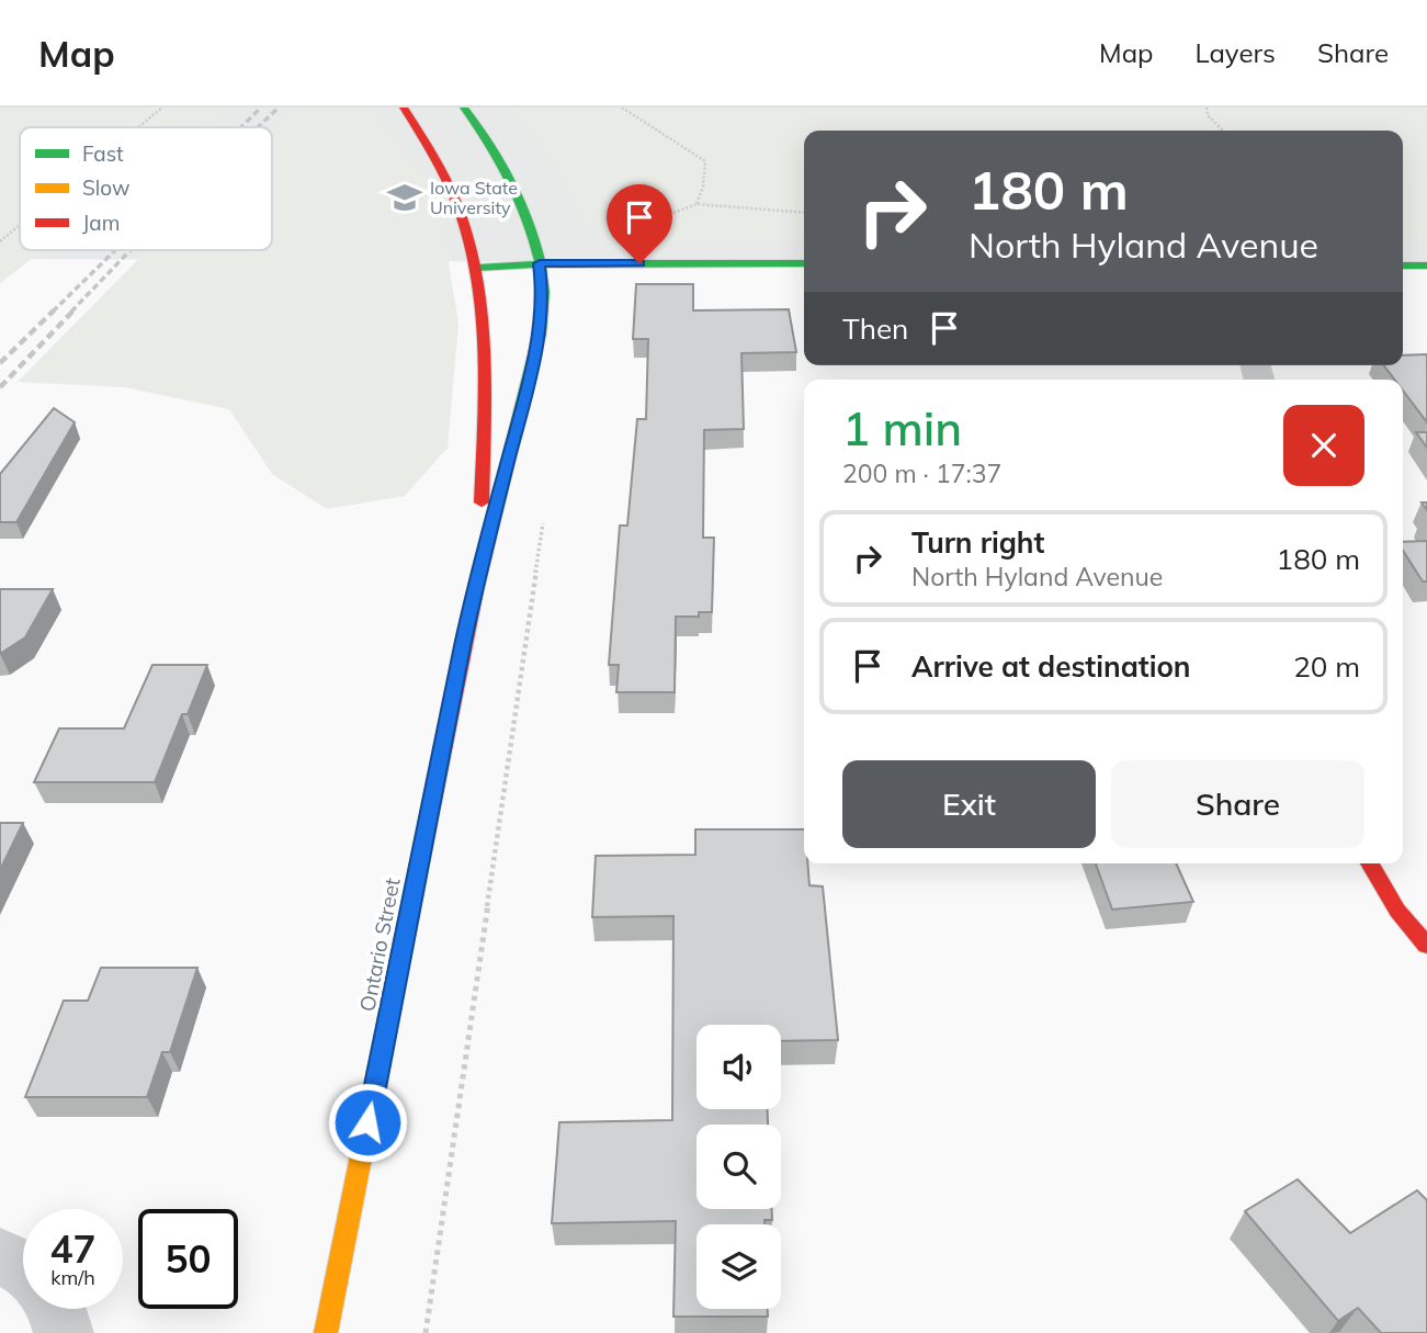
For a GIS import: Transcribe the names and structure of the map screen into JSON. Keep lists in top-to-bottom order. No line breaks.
{"streets":{"main road":["Ontario Street"]},"places":{"school or university":["Iowa State University"]},"legend":["Fast","Slow","Jam"],"page":{"header":"Map","nav":["Map","Layers","Share"],"turn":["180 m","North Hyland Avenue"],"then":"Then","heading":["1 min","200 m · 17:37"],"list":[{"name":"Turn right","note":"North Hyland Avenue","value":"180 m"},{"name":"Arrive at destination","value":"20 m"}],"buttons":["Exit","Share"],"speed":"47 km/h","limit":"50"}}
